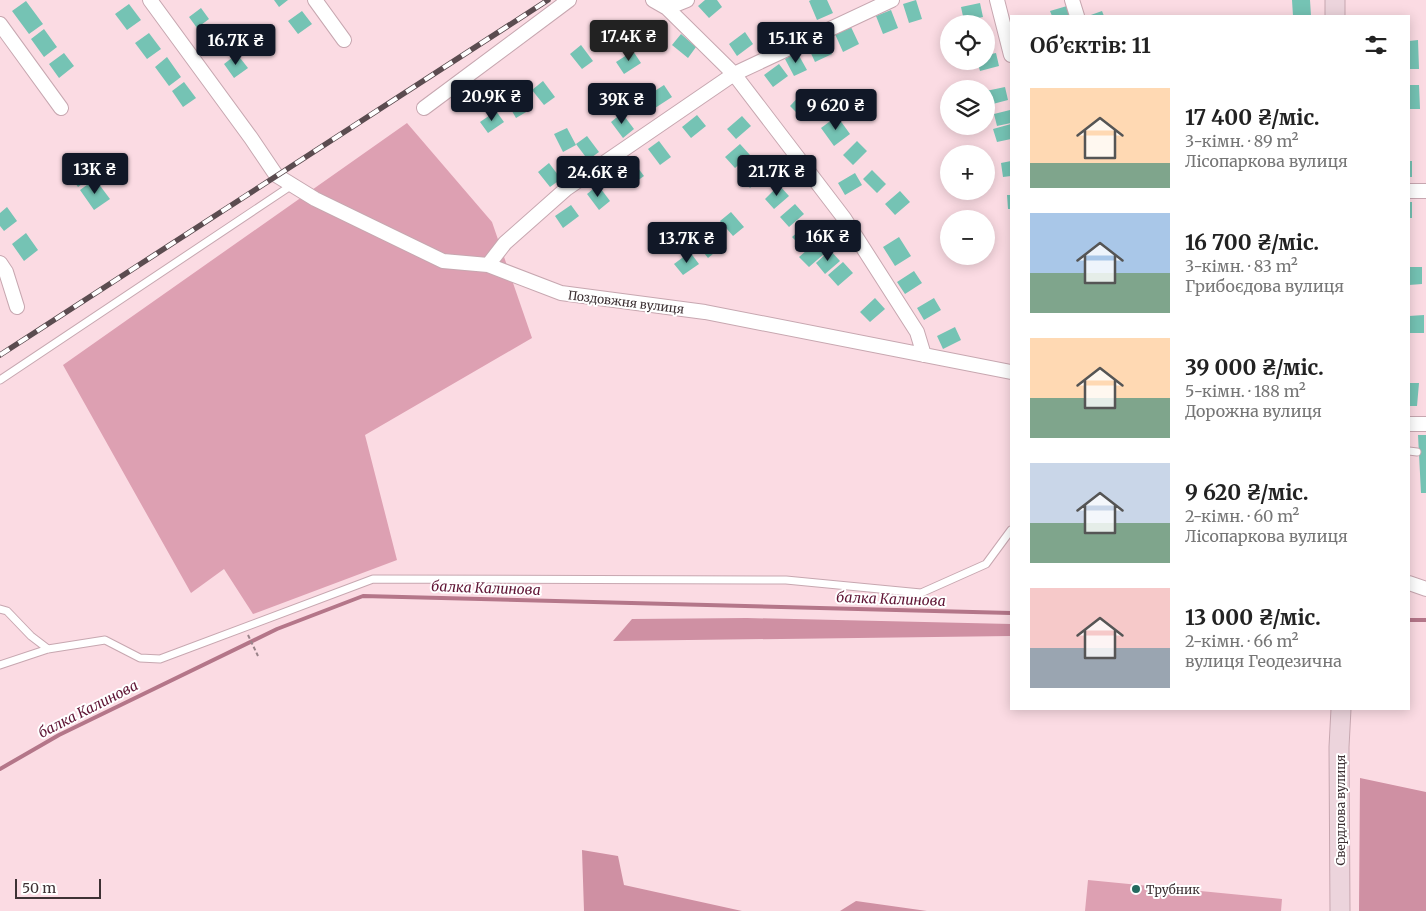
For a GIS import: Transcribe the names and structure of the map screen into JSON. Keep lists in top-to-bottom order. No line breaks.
{"streets":{"street":["Поздовжня вулиця","Свердлова вулиця"]},"water":["балка Калинова"],"places":["Трубник"],"scale_bar":"50 m","page":{"map_buttons":["+","−"],"heading":"Об’єктів: 11","price":["17.4K ₴","15.1K ₴","16.7K ₴","20.9K ₴","39K ₴","9 620 ₴","13K ₴","21.7K ₴","24.6K ₴","16K ₴","13.7K ₴"],"list":[{"name":"17 400 ₴/міс.","note":"3-кімн. · 89 m² · Лісопаркова вулиця"},{"name":"16 700 ₴/міс.","note":"3-кімн. · 83 m² · Грибоєдова вулиця"},{"name":"39 000 ₴/міс.","note":"5-кімн. · 188 m² · Дорожна вулиця"},{"name":"9 620 ₴/міс.","note":"2-кімн. · 60 m² · Лісопаркова вулиця"},{"name":"13 000 ₴/міс.","note":"2-кімн. · 66 m² · вулиця Геодезична"}],"scale":"50 m"}}
